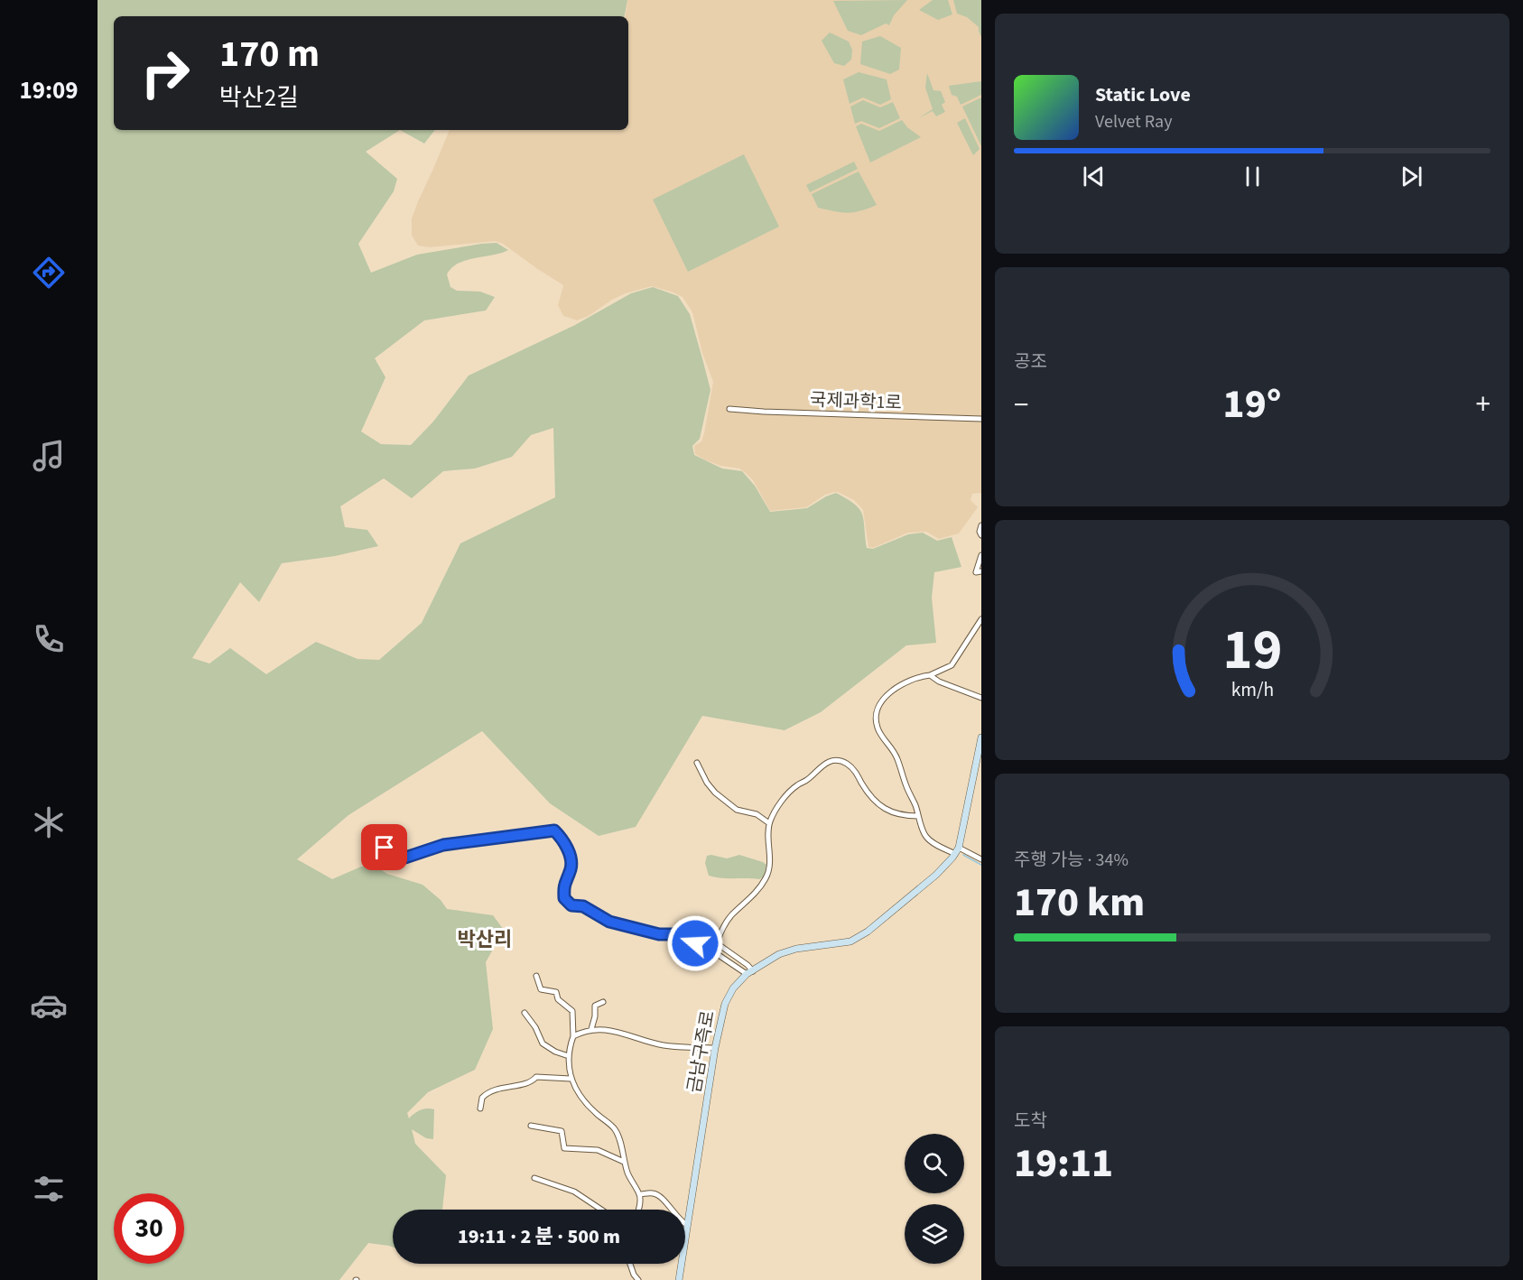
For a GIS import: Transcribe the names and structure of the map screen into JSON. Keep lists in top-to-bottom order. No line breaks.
{"streets":{"main road":["금남구즉로"],"street":["국제과학1로"]},"districts":["박산리"],"page":{"tabs":"19:09","turn":["170 m","박산2길"],"song":["Static Love","Velvet Ray"],"tile":["공조",["주행 가능 · 34%","170 km"],["도착","19:11"]],"heat":["−","19°","+"],"limit":"30","trip":"19:11 · 2 분 · 500 m","gauge":["19","km/h"]}}
